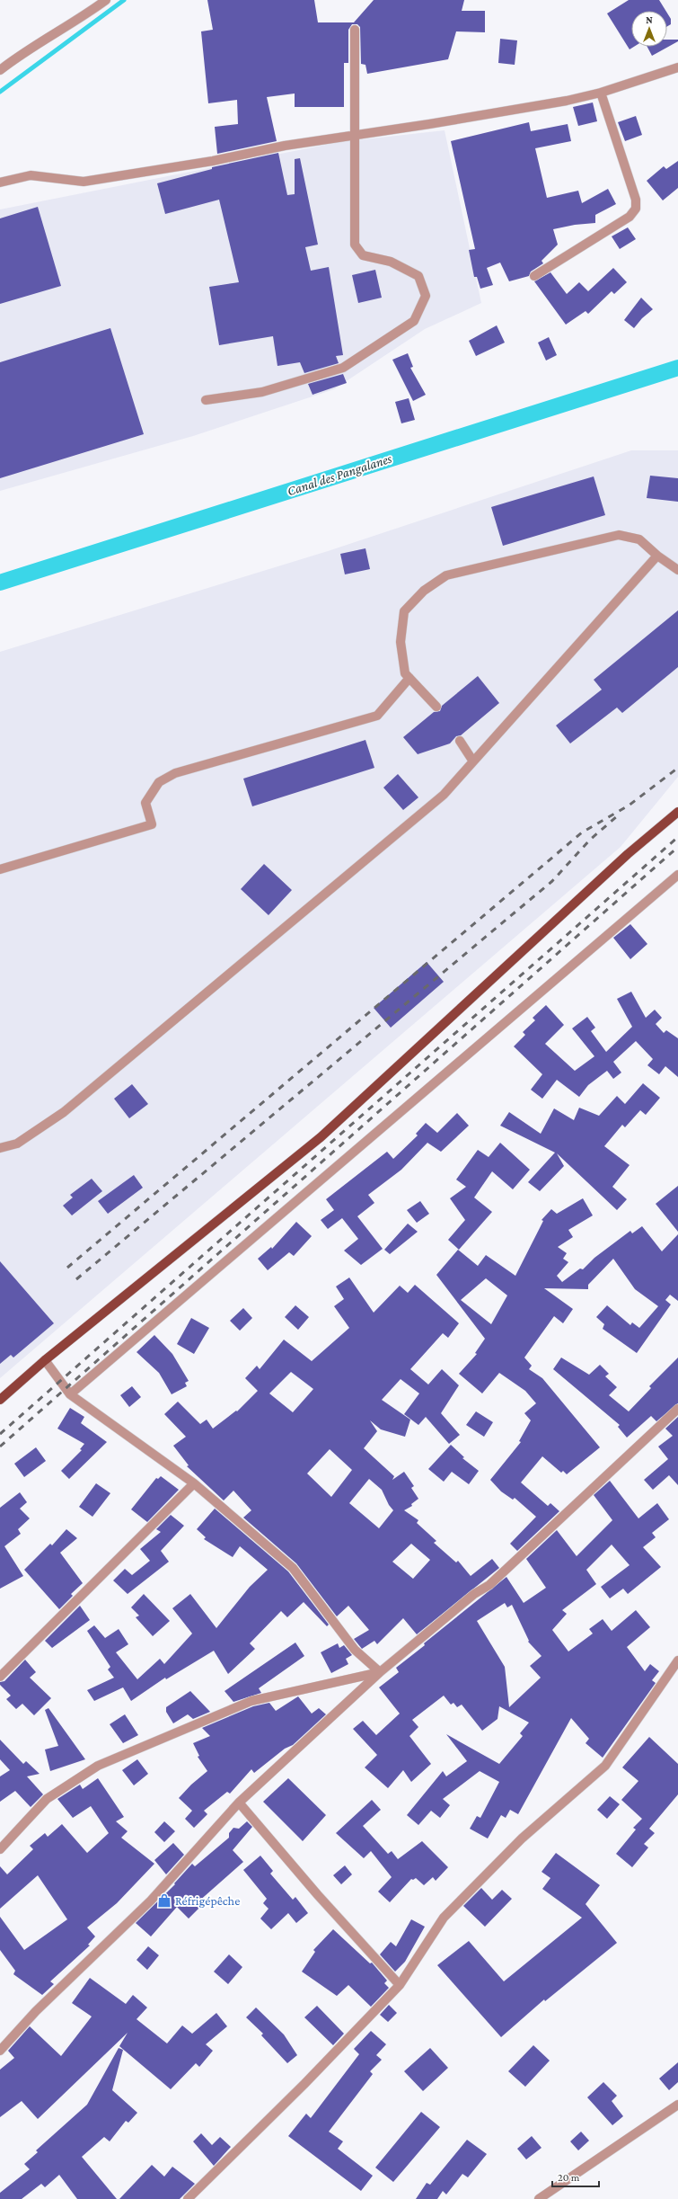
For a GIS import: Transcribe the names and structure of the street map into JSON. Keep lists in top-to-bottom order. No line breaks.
{"water":["Canal des Pangalanes"],"places":{"shop":["Réfrigépêche"]},"scale_bar":"20 m","north":"top"}
